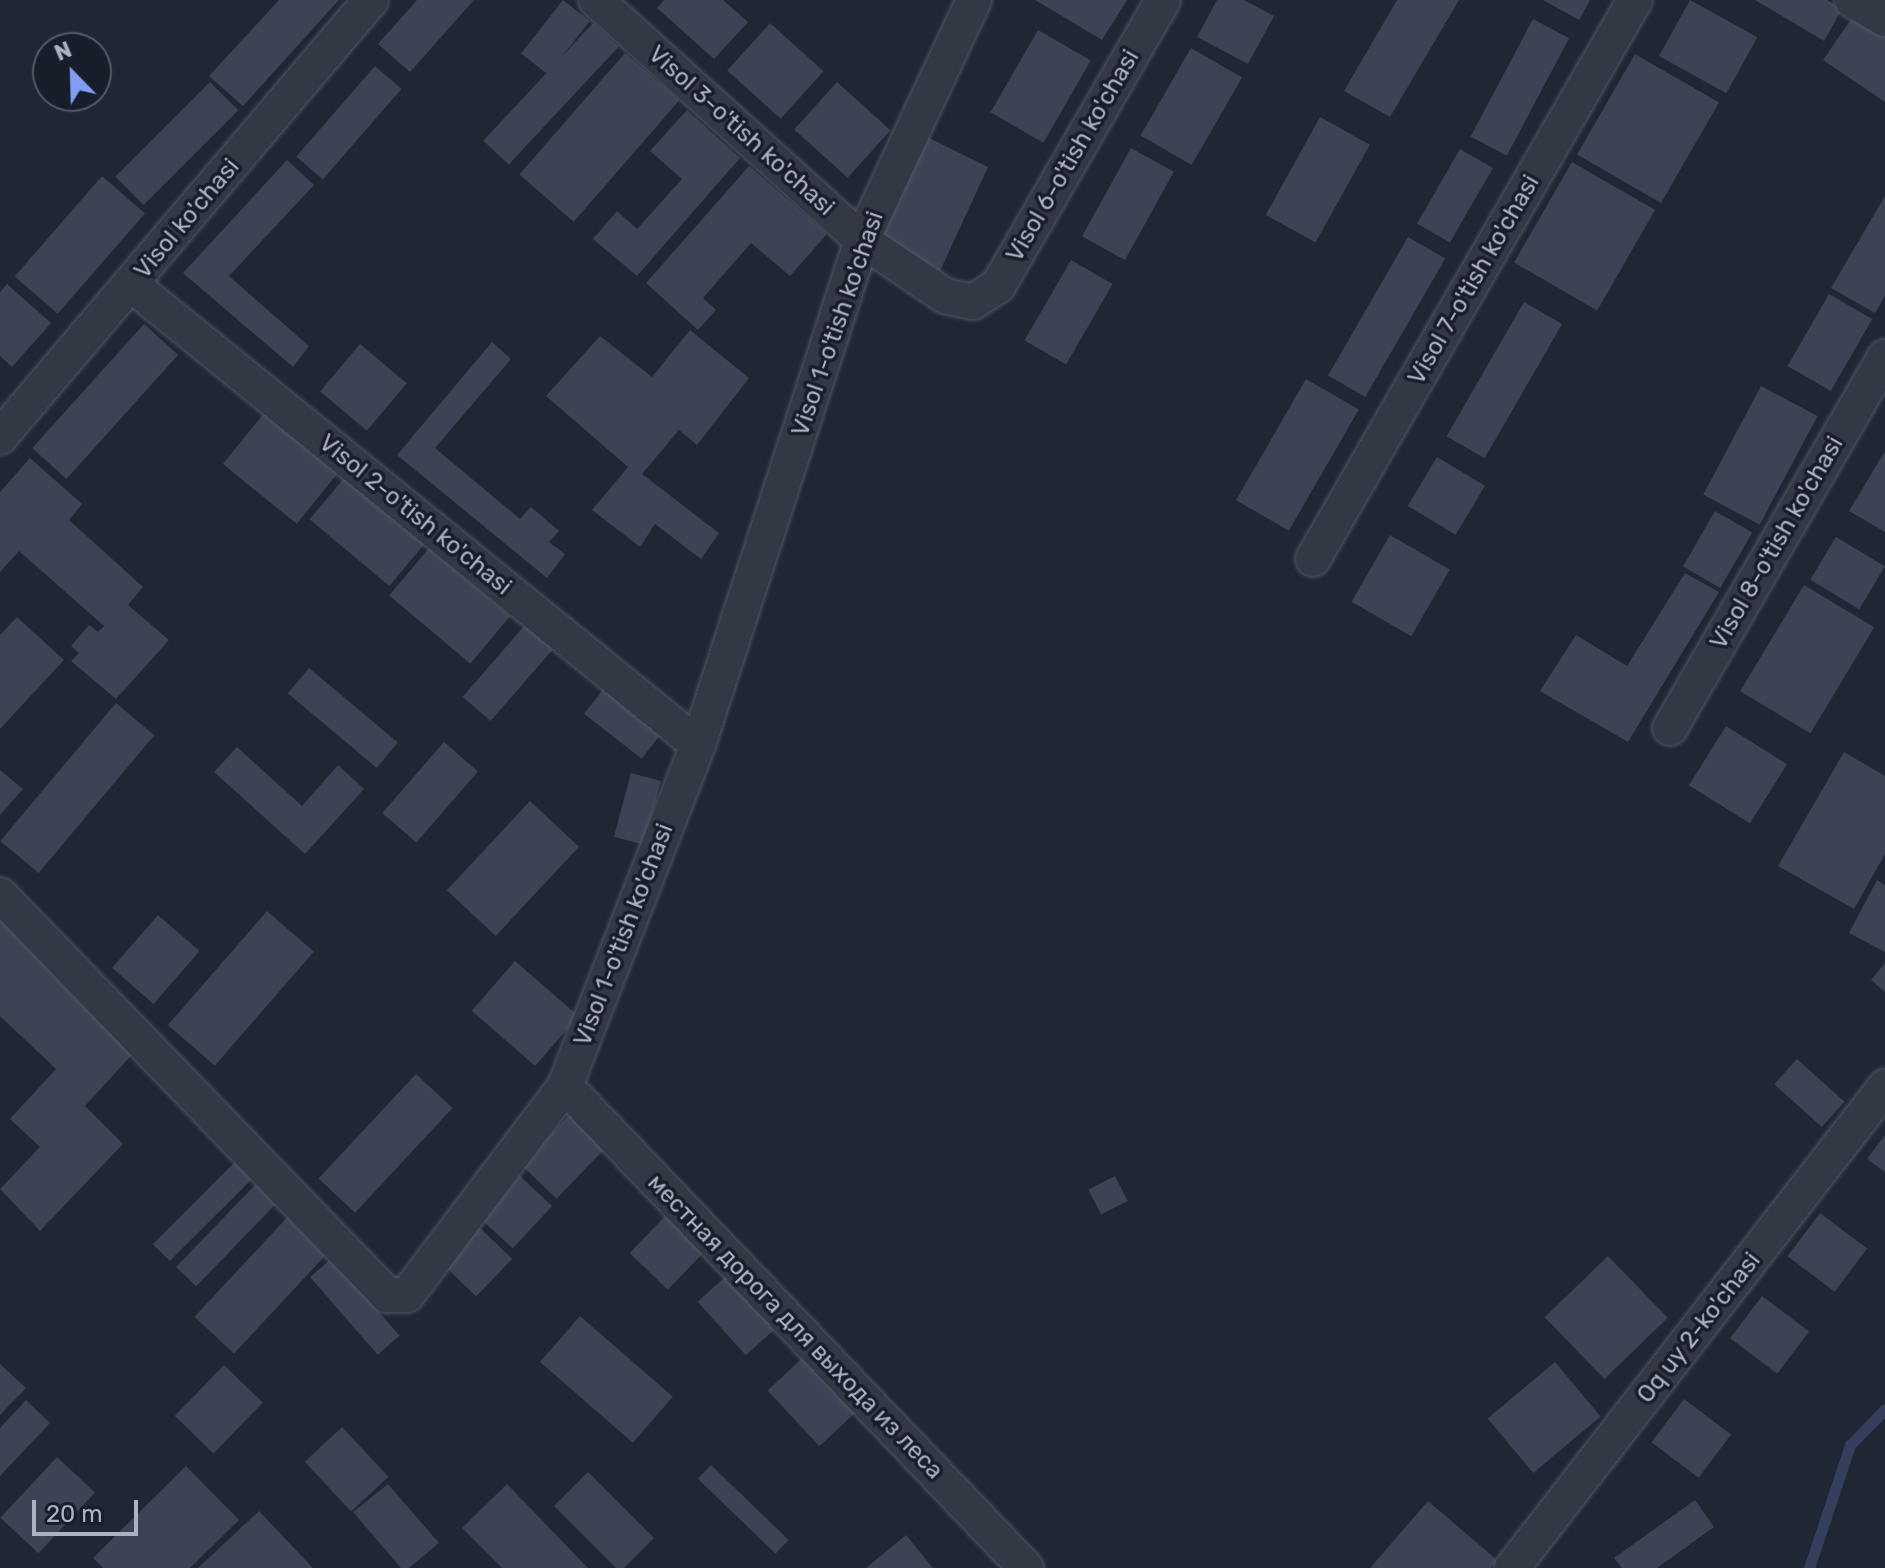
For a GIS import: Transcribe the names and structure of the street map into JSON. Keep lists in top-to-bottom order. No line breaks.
{"streets":{"street":["Visol 3-o'tish ko'chasi","Visol 6-o'tish ko'chasi","Visol ko'chasi","Visol 7-o'tish ko'chasi","Visol 1-o'tish ko'chasi","Visol 2-o'tish ko'chasi","Visol 8-o'tish ko'chasi","местная дорога для выхода из леса","Oq uy 2-ko'chasi"]},"crossings":[["Visol 3-o'tish ko'chasi","Visol 6-o'tish ko'chasi"],["Visol 3-o'tish ko'chasi","Visol 1-o'tish ko'chasi"],["Visol ko'chasi","Visol 2-o'tish ko'chasi"],["Visol 1-o'tish ko'chasi","Visol 2-o'tish ko'chasi"],["Visol 1-o'tish ko'chasi","местная дорога для выхода из леса"]],"scale_bar":"20 m","north":"top left"}
